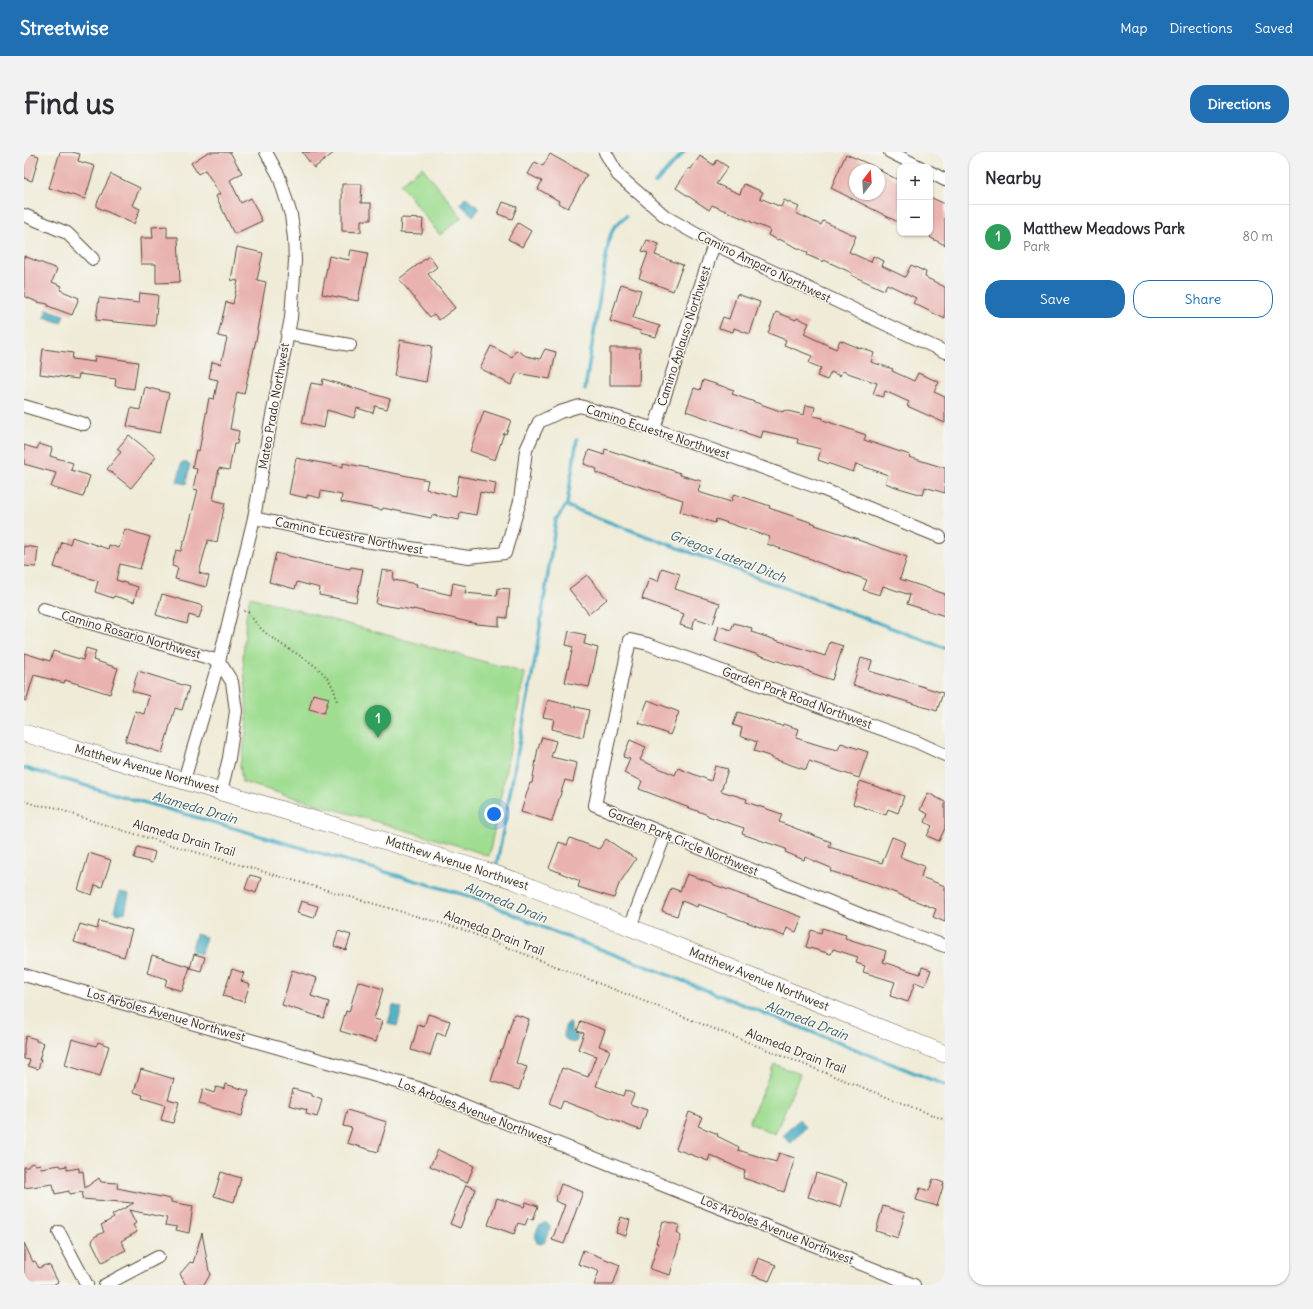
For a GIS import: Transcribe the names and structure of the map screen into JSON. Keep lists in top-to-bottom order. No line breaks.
{"streets":{"street":["Camino Amparo Northwest","Camino Aplauso Northwest","Mateo Prado Northwest","Camino Ecuestre Northwest","Camino Rosario Northwest","Garden Park Road Northwest","Matthew Avenue Northwest","Garden Park Circle Northwest","Los Arboles Avenue Northwest"],"path":["Alameda Drain Trail"]},"crossings":[["Camino Amparo Northwest","Camino Aplauso Northwest"],["Camino Aplauso Northwest","Camino Ecuestre Northwest"],["Mateo Prado Northwest","Camino Ecuestre Northwest"],["Mateo Prado Northwest","Camino Rosario Northwest"],["Mateo Prado Northwest","Matthew Avenue Northwest"],["Garden Park Road Northwest","Garden Park Circle Northwest"]],"water":["Griegos Lateral Ditch","Alameda Drain"],"north":"top","page":{"header":"Streetwise","nav":["Map","Directions","Saved"],"buttons":["Directions",["Save","Share"]],"title":"Find us","heading":"Nearby","map_buttons":["+","−"],"list":[{"mark":"1","name":"Matthew Meadows Park","note":"Park","value":"80 m"}],"pins":"1"}}
